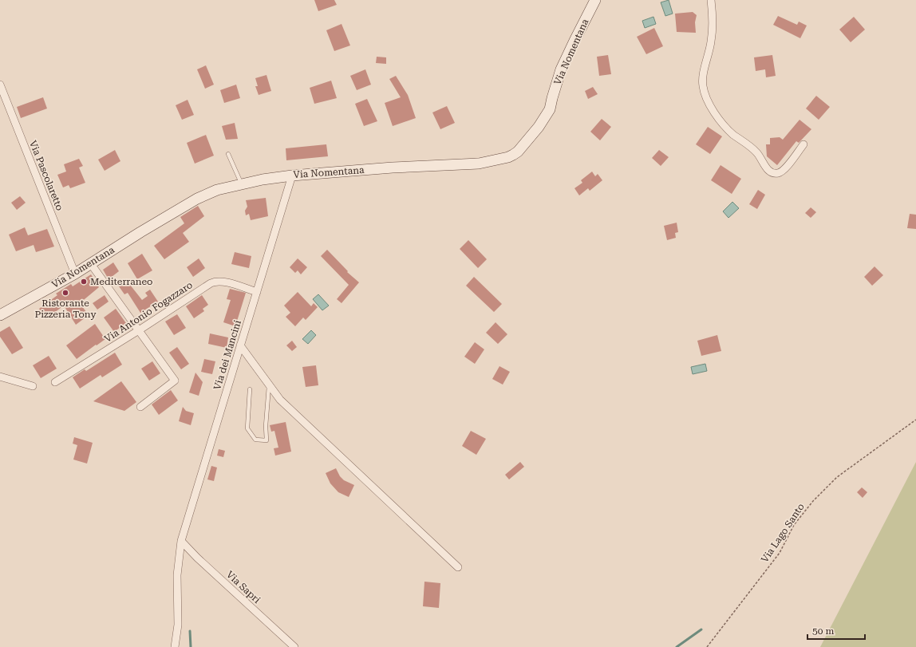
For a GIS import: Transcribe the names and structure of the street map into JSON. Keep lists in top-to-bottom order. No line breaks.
{"streets":{"main road":["Via Nomentana"],"street":["Via Pascolaretto","Via Antonio Fogazzaro","Via dei Mancini","Via Sapri"],"path":["Via Lago Santo"]},"crossings":[["Via Nomentana","Via Pascolaretto"],["Via Nomentana","Via dei Mancini"],["Via Antonio Fogazzaro","Via dei Mancini"],["Via dei Mancini","Via Sapri"]],"places":["Mediterraneo","Ristorante Pizzeria Tony"],"scale_bar":"50 m"}
